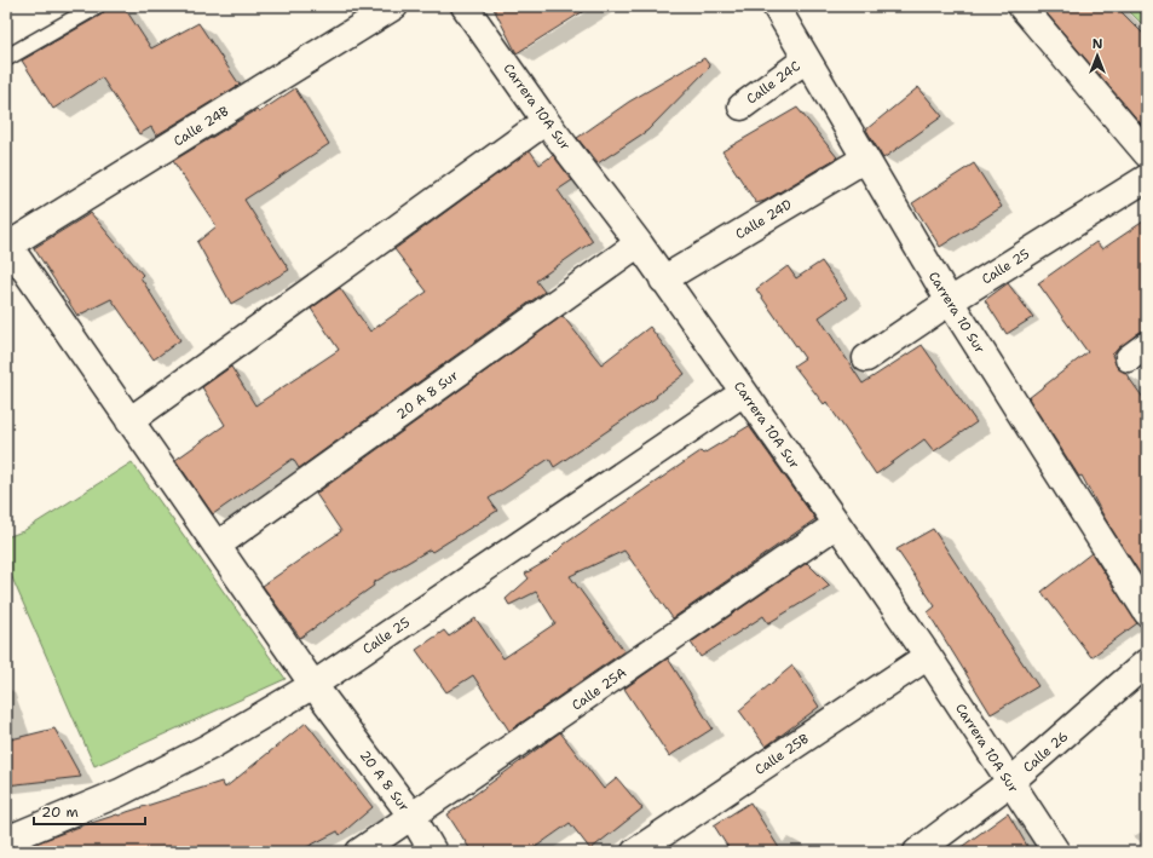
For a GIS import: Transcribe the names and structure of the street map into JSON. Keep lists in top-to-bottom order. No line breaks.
{"streets":{"street":["Calle 24C","Carrera 10A Sur","Calle 24B","Calle 24D","Calle 25","Carrera 10 Sur","20 A 8 Sur","Calle 25A","Calle 26","Calle 25B"]},"crossings":[["Calle 24C","Carrera 10 Sur"],["Carrera 10A Sur","Calle 24D"],["Carrera 10A Sur","Calle 25"],["Carrera 10A Sur","20 A 8 Sur"],["Carrera 10A Sur","Calle 25A"],["Carrera 10A Sur","Calle 26"],["Carrera 10A Sur","Calle 25B"],["Calle 24B","20 A 8 Sur"],["Calle 24D","Carrera 10 Sur"],["Calle 25","Carrera 10 Sur"],["Calle 25","20 A 8 Sur"],["20 A 8 Sur","Calle 25A"]],"scale_bar":"20 m","north":"top"}
